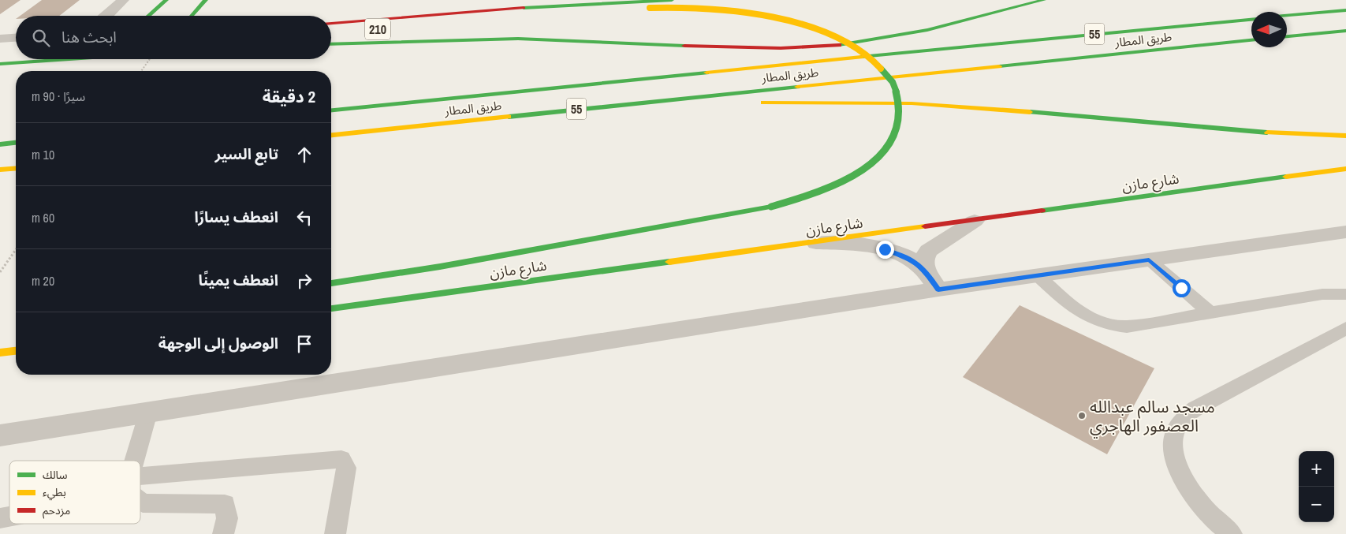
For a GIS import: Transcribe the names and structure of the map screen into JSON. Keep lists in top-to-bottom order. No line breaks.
{"streets":{"main road":["55","طريق المطار","شارع مازن"]},"places":["مسجد سالم عبدالله العصفور الهاجري"],"legend":["سالك","بطيء","مزدحم"],"north":"left","page":{"search":"ابحث هنا","heading":["2 دقيقة","سيرًا · 90 m"],"list":[["تابع السير","10 m"],["انعطف يسارًا","60 m"],["انعطف يمينًا","20 m"],"الوصول إلى الوجهة"],"map_buttons":["+","−"]}}
